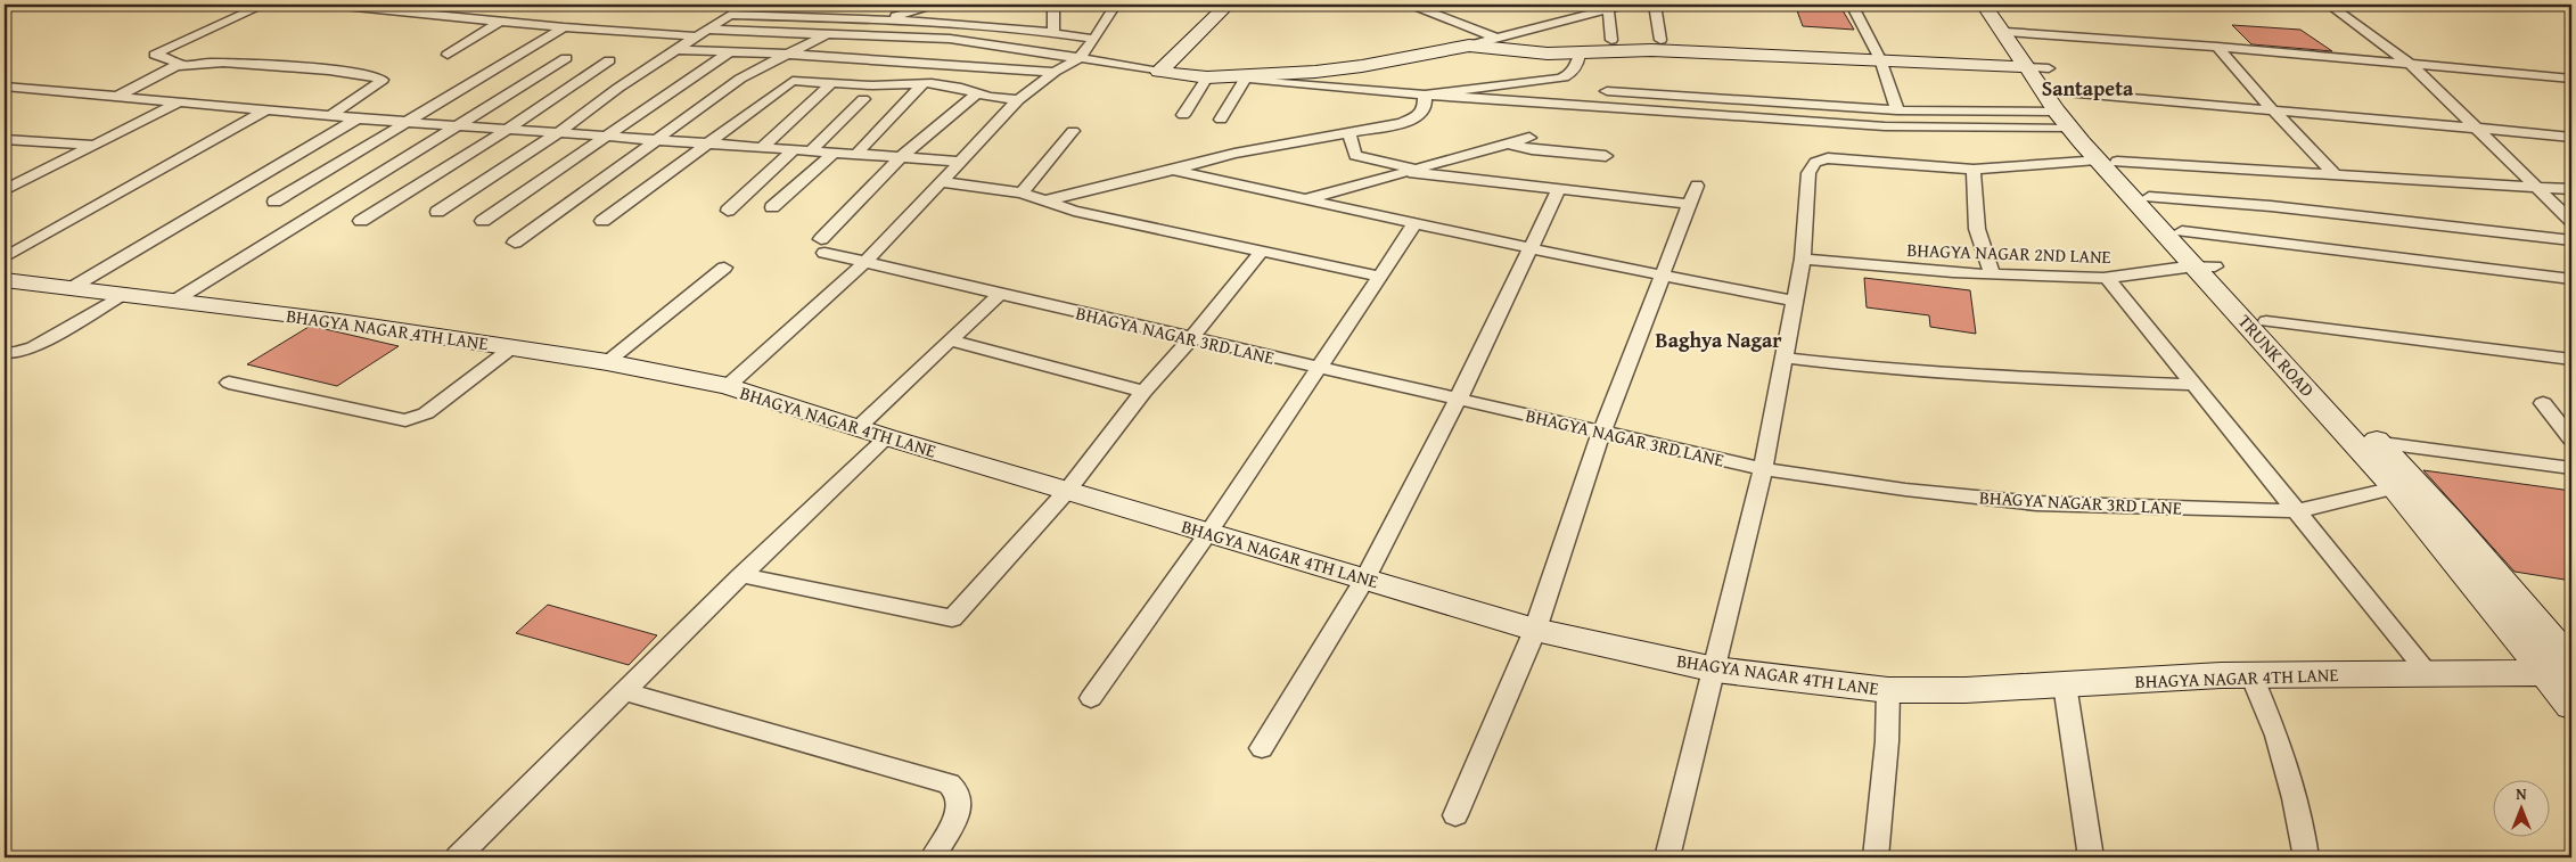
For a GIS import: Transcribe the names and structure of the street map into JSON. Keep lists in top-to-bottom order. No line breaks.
{"streets":{"main road":["BHAGYA NAGAR 4TH LANE","TRUNK ROAD"],"street":["BHAGYA NAGAR 2ND LANE","BHAGYA NAGAR 3RD LANE"]},"crossings":[["BHAGYA NAGAR 2ND LANE","TRUNK ROAD"],["BHAGYA NAGAR 4TH LANE","TRUNK ROAD"],["BHAGYA NAGAR 3RD LANE","TRUNK ROAD"]],"districts":["Santapeta","Baghya Nagar"],"north":"top"}
